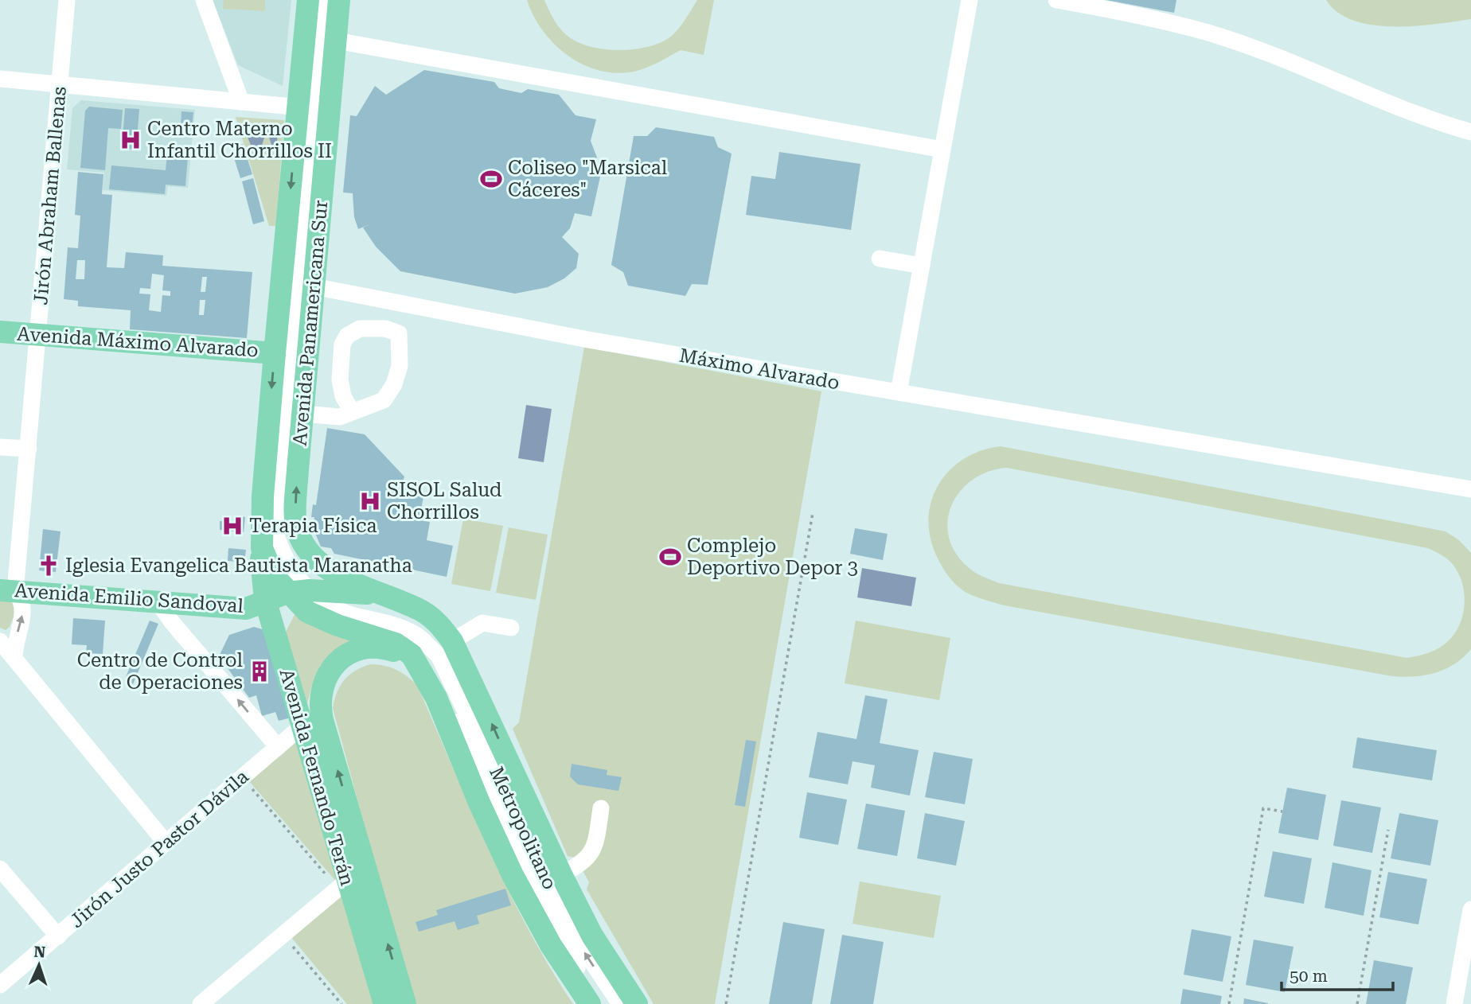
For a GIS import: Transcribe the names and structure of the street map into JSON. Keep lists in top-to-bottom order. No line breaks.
{"streets":{"main road":["Avenida Panamericana Sur","Avenida Máximo Alvarado","Avenida Emilio Sandoval","Avenida Fernando Terán"],"street":["Jirón Abraham Ballenas","Máximo Alvarado","Metropolitano","Jirón Justo Pastor Dávila"]},"crossings":[["Jirón Abraham Ballenas","Avenida Máximo Alvarado"],["Jirón Abraham Ballenas","Avenida Emilio Sandoval"],["Avenida Panamericana Sur","Avenida Máximo Alvarado"],["Avenida Panamericana Sur","Máximo Alvarado"],["Avenida Panamericana Sur","Avenida Emilio Sandoval"],["Avenida Panamericana Sur","Avenida Fernando Terán"],["Avenida Panamericana Sur","Metropolitano"],["Avenida Emilio Sandoval","Avenida Fernando Terán"],["Avenida Fernando Terán","Metropolitano"],["Avenida Fernando Terán","Jirón Justo Pastor Dávila"]],"places":{"hospital":["Centro Materno Infantil Chorrillos II","SISOL Salud Chorrillos","Terapia Física"],"sports":["Coliseo \"Marsical Cáceres\"","Complejo Deportivo Depor 3"],"church":["Iglesia Evangelica Bautista Maranatha"],"building":["Centro de Control de Operaciones"]},"scale_bar":"50 m","north":"top"}
